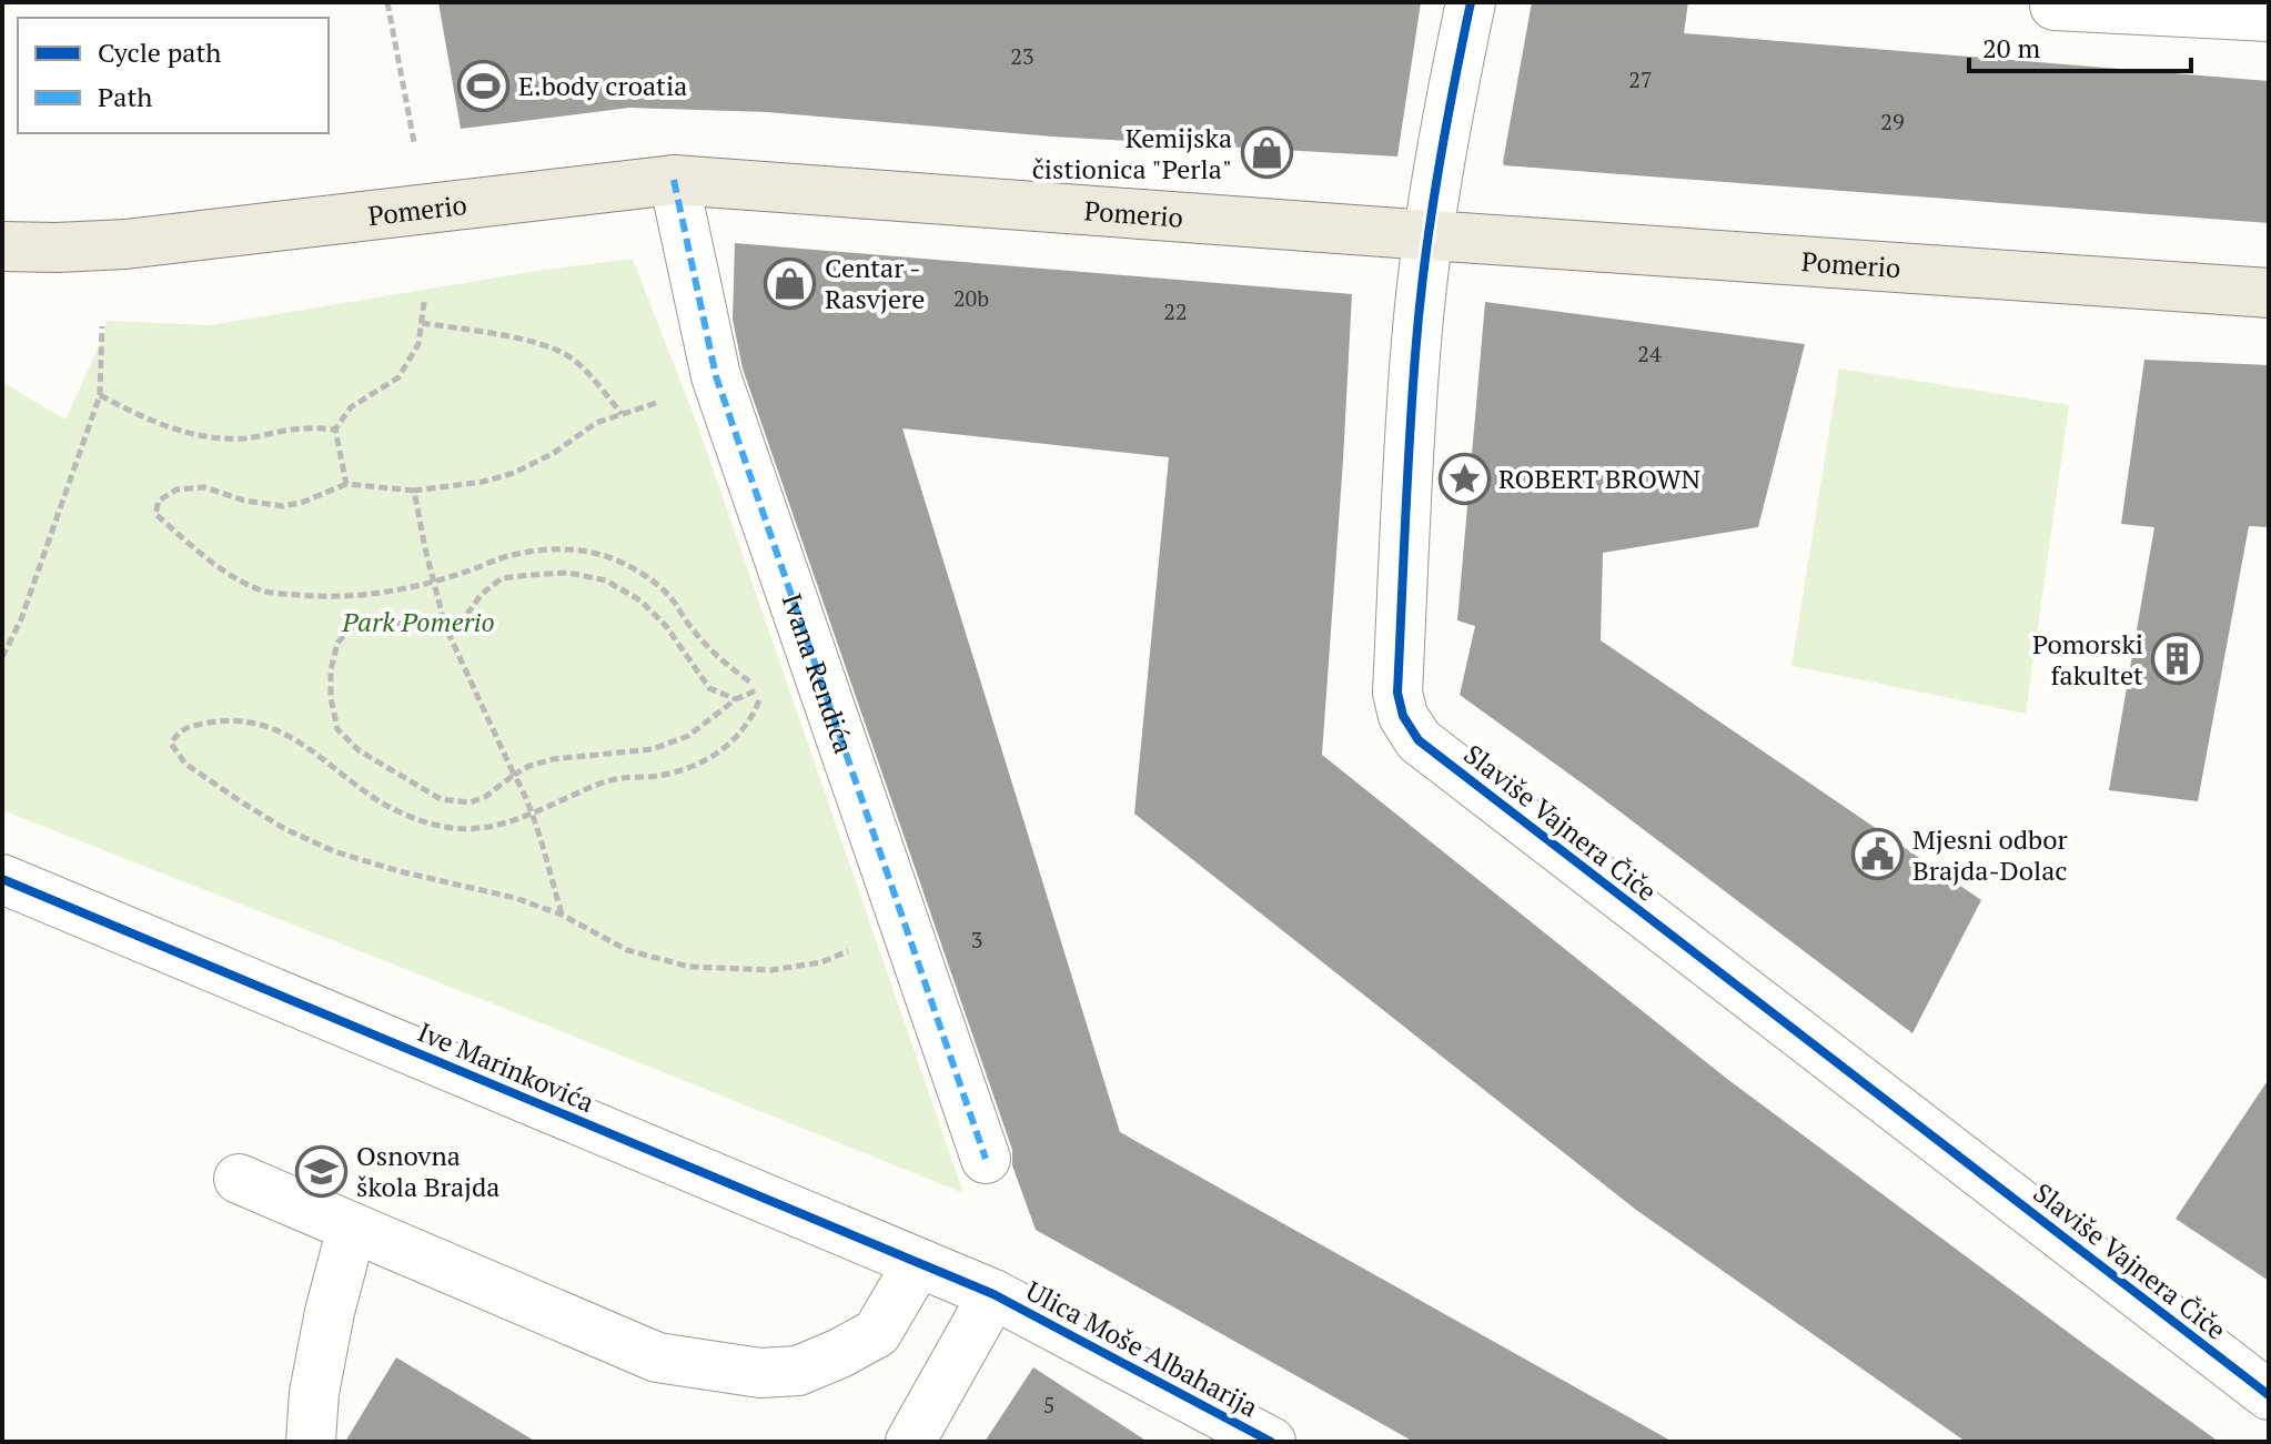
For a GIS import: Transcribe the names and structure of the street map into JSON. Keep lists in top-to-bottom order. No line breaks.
{"streets":{"main road":["Pomerio"],"street":["Ivana Rendića","Slaviše Vajnera Čiče","Ive Marinkovića","Ulica Moše Albaharija"]},"crossings":[["Pomerio","Ivana Rendića"],["Pomerio","Slaviše Vajnera Čiče"],["Ive Marinkovića","Ulica Moše Albaharija"]],"parks":["Park Pomerio"],"places":{"sports":["E.body croatia"],"shop":["Kemijska čistionica \"Perla\"","Centar - Rasvjere"],"place":["ROBERT BROWN"],"building":["Pomorski fakultet"],"public building":["Mjesni odbor Brajda-Dolac"],"school or university":["Osnovna škola Brajda"]},"house_numbers":["23","27","29","20b","22","24","3","5"],"legend":["Cycle path","Path"],"scale_bar":"20 m"}
